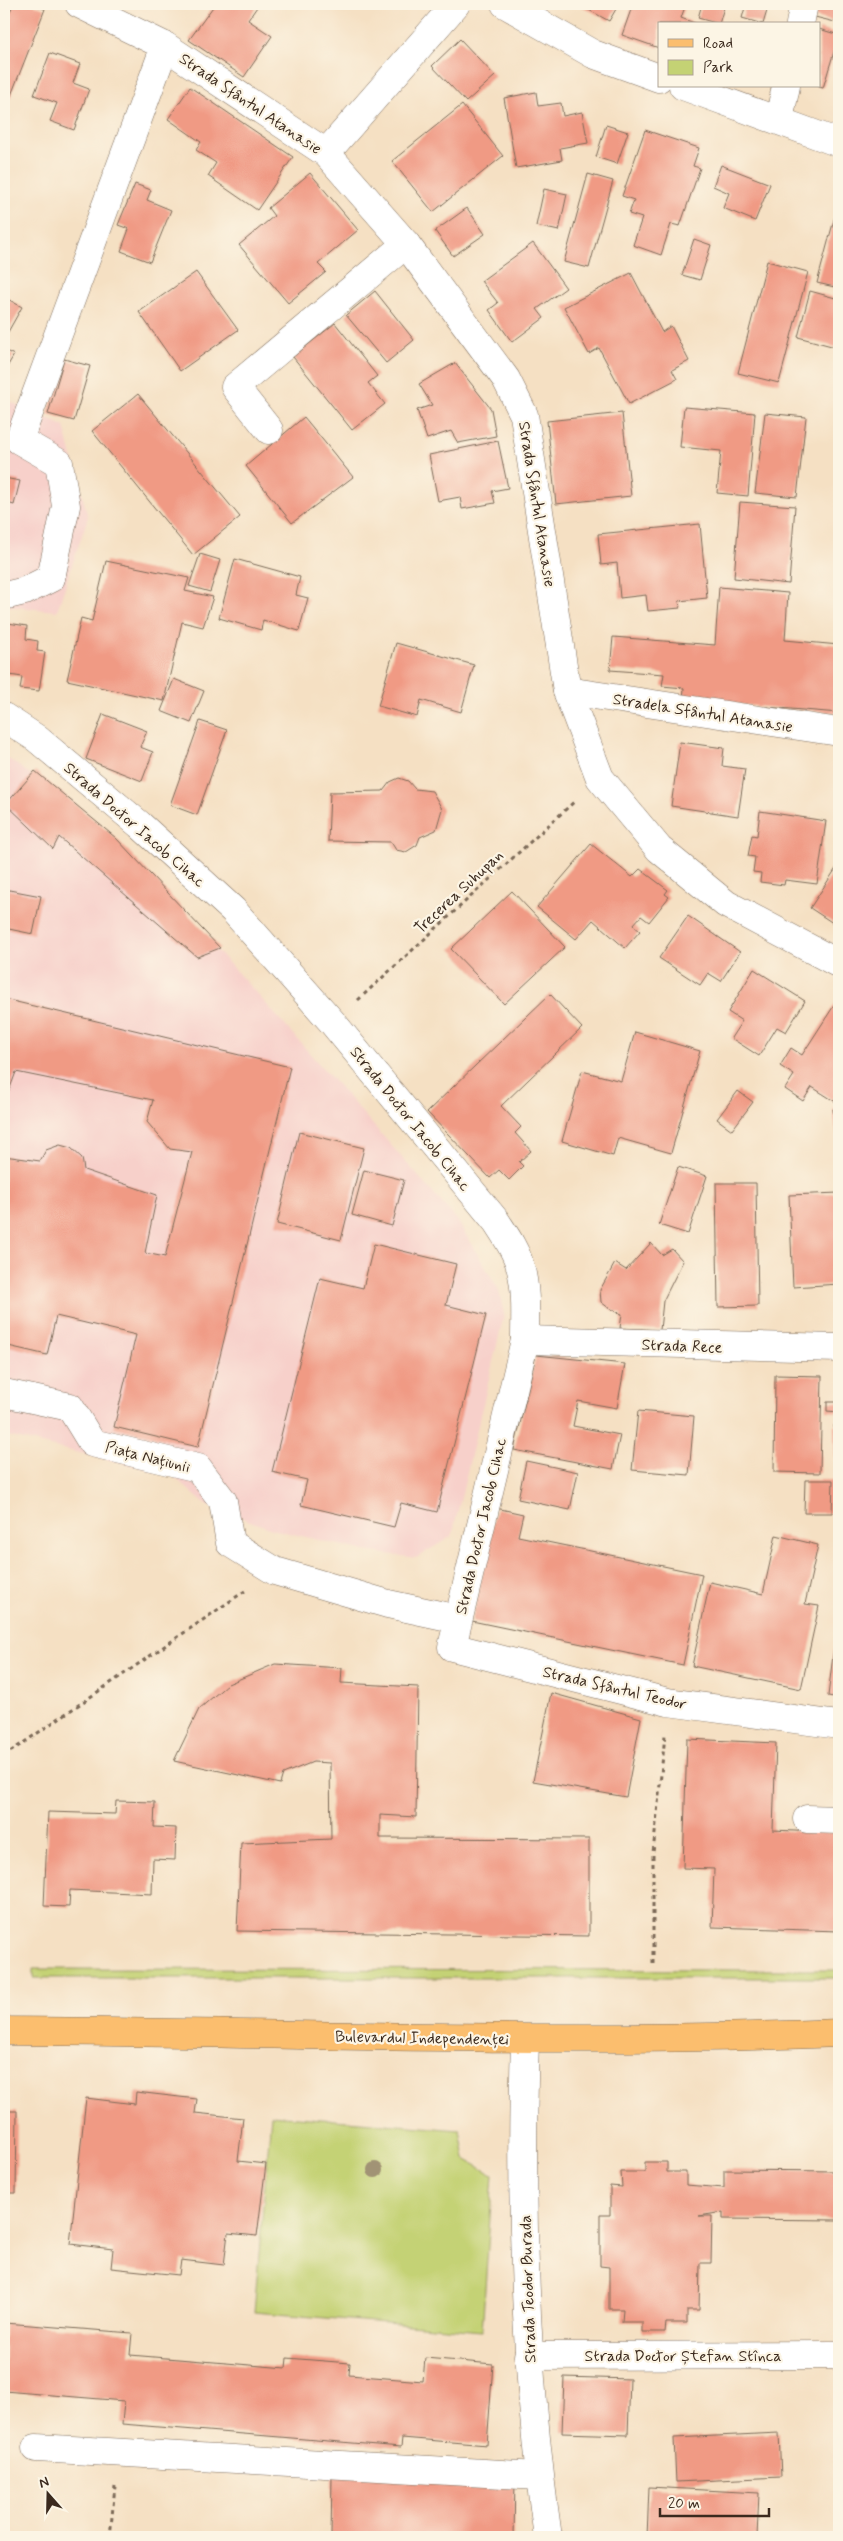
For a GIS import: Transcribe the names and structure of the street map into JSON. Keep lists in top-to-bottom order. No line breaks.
{"streets":{"main road":["Bulevardul Independenței"],"street":["Strada Sfântul Atanasie","Stradela Sfântul Atanasie","Strada Doctor Iacob Cihac","Strada Rece","Piața Națiunii","Strada Sfântul Teodor","Strada Teodor Burada","Strada Doctor Ștefan Stînca"],"path":["Trecerea Suhupan"]},"crossings":[["Strada Sfântul Atanasie","Stradela Sfântul Atanasie"],["Strada Sfântul Atanasie","Trecerea Suhupan"],["Strada Doctor Iacob Cihac","Trecerea Suhupan"],["Strada Doctor Iacob Cihac","Strada Rece"],["Strada Doctor Iacob Cihac","Piața Națiunii"],["Strada Doctor Iacob Cihac","Strada Sfântul Teodor"],["Bulevardul Independenței","Strada Teodor Burada"],["Strada Teodor Burada","Strada Doctor Ștefan Stînca"]],"legend":["Road","Park"],"scale_bar":"20 m","north":"top"}
